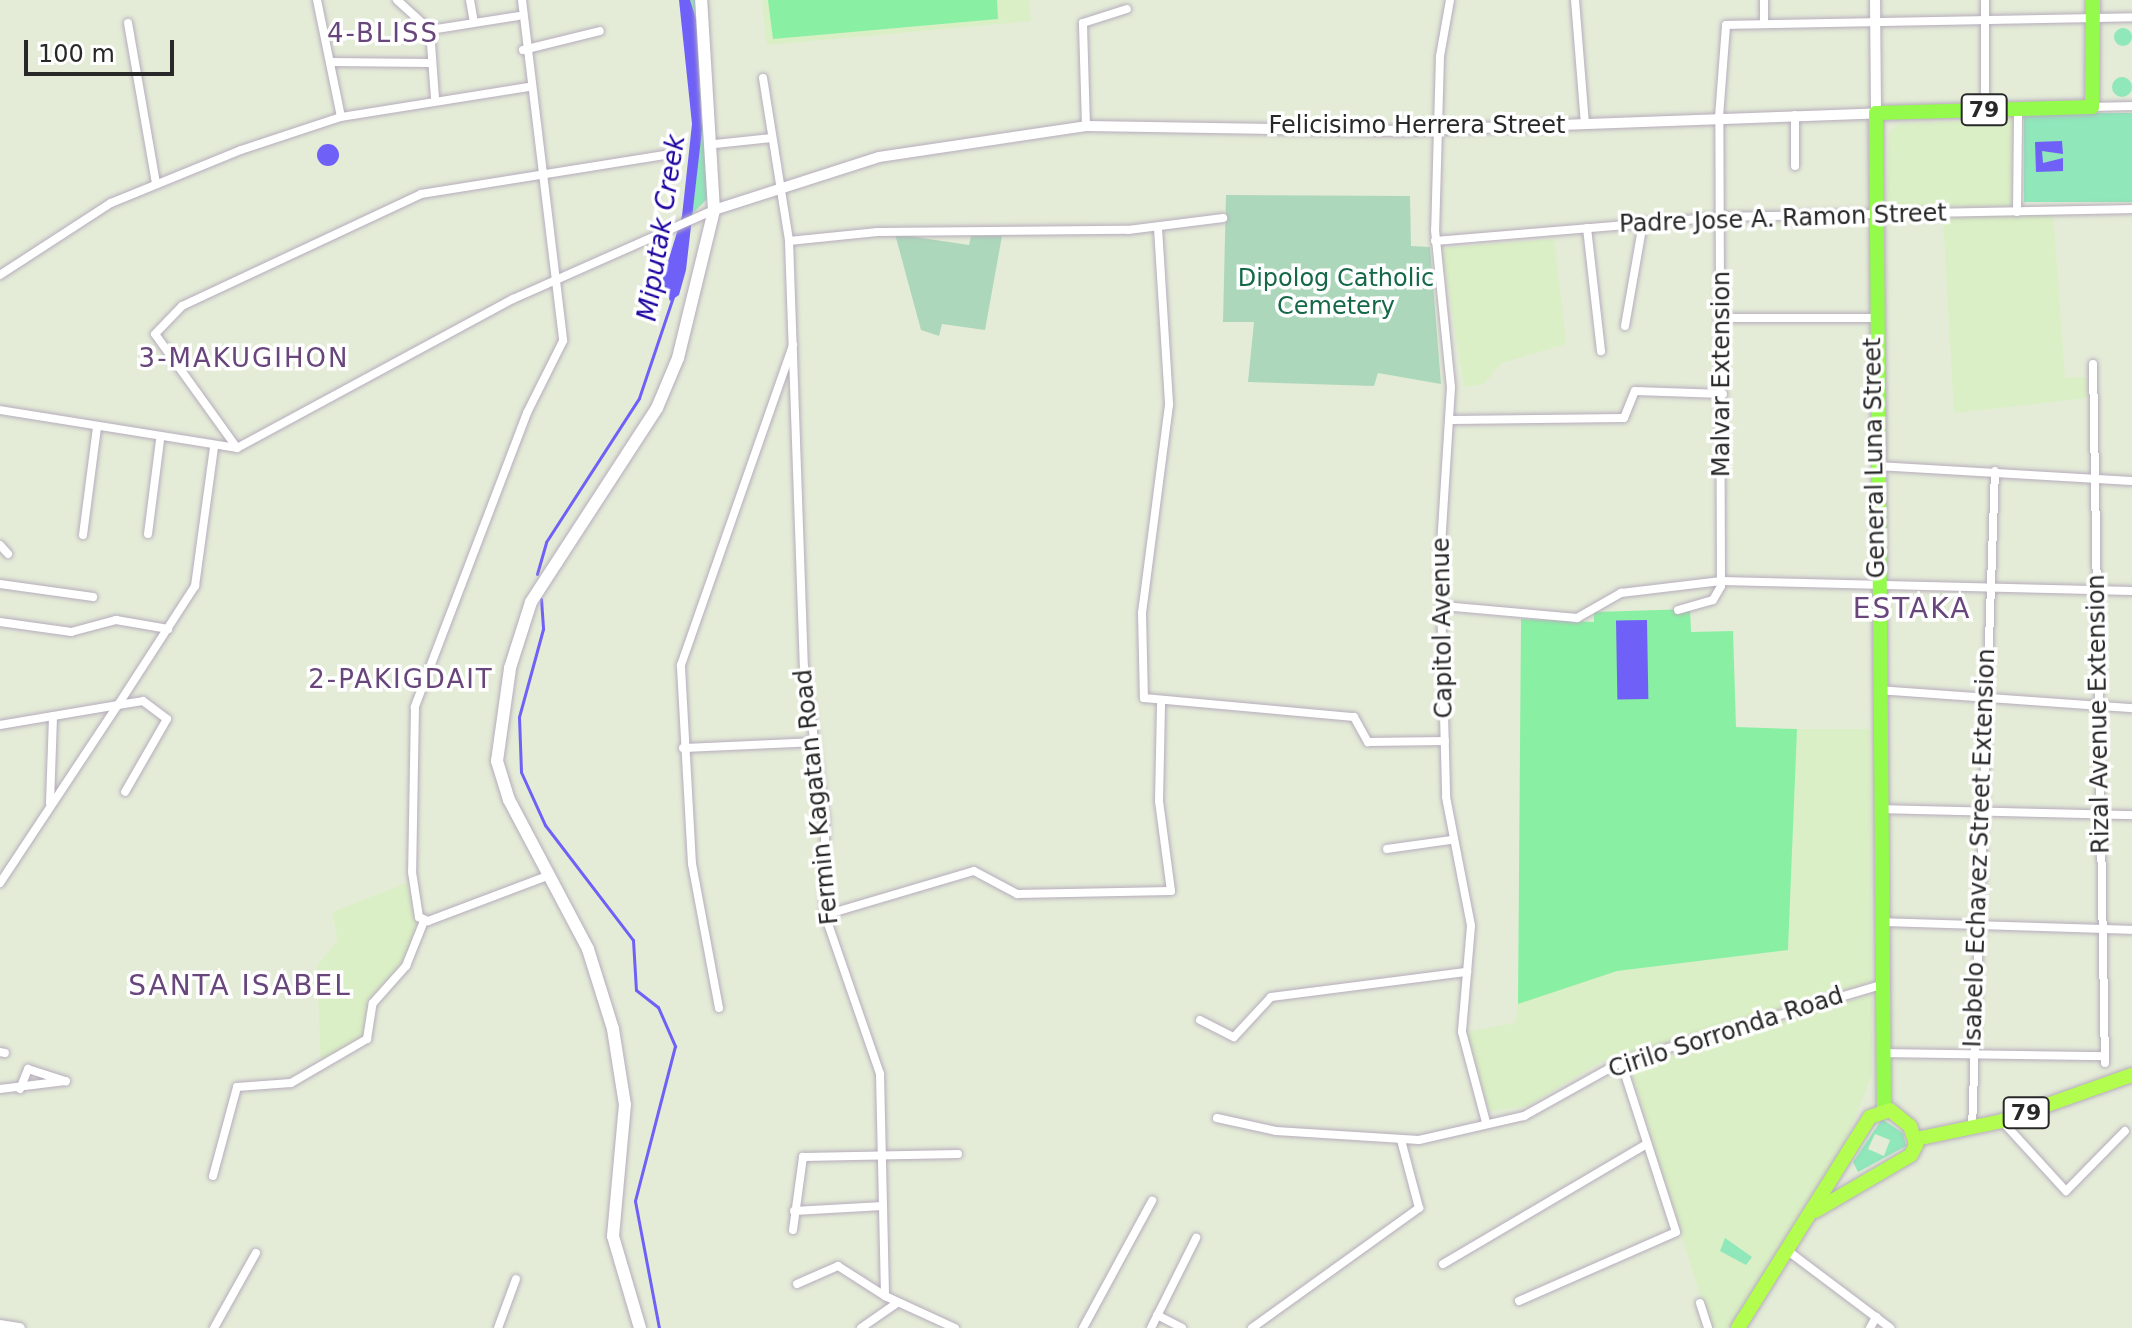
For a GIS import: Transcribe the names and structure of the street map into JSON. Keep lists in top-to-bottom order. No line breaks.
{"streets":{"highway":["79"],"main road":["Felicisimo Herrera Street","General Luna Street"],"street":["Padre Jose A. Ramon Street","Malvar Extension","Capitol Avenue","Rizal Avenue Extension","Fermin Kagatan Road","Isabelo Echavez Street Extension","Cirilo Sorronda Road"]},"crossings":[["79","Isabelo Echavez Street Extension"],["Felicisimo Herrera Street","Malvar Extension"],["Felicisimo Herrera Street","General Luna Street"],["Felicisimo Herrera Street","Capitol Avenue"],["Felicisimo Herrera Street","Fermin Kagatan Road"],["Padre Jose A. Ramon Street","Malvar Extension"],["Padre Jose A. Ramon Street","General Luna Street"],["Padre Jose A. Ramon Street","Capitol Avenue"],["General Luna Street","Cirilo Sorronda Road"],["Capitol Avenue","Cirilo Sorronda Road"],["Rizal Avenue Extension","Isabelo Echavez Street Extension"]],"districts":["4-BLISS","3-MAKUGIHON","ESTAKA","2-PAKIGDAIT","SANTA ISABEL"],"water":["Miputak Creek"],"parks":["Dipolog Catholic Cemetery"],"scale_bar":"100 m"}
